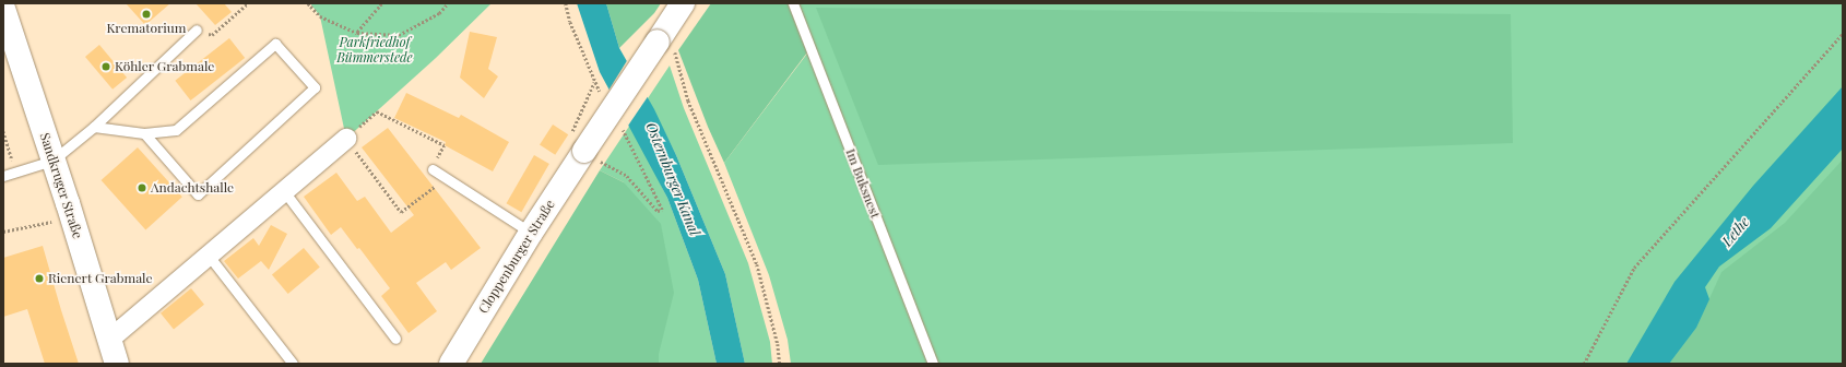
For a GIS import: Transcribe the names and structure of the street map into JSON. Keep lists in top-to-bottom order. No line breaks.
{"streets":{"main road":["Sandkruger Straße","Cloppenburger Straße"],"lane":["Im Buksnest"]},"water":["Osternburger Kanal","Lethe"],"parks":["Parkfriedhof Bümmerstede"],"places":["Krematorium","Köhler Grabmale","Andachtshalle","Rienert Grabmale"]}
